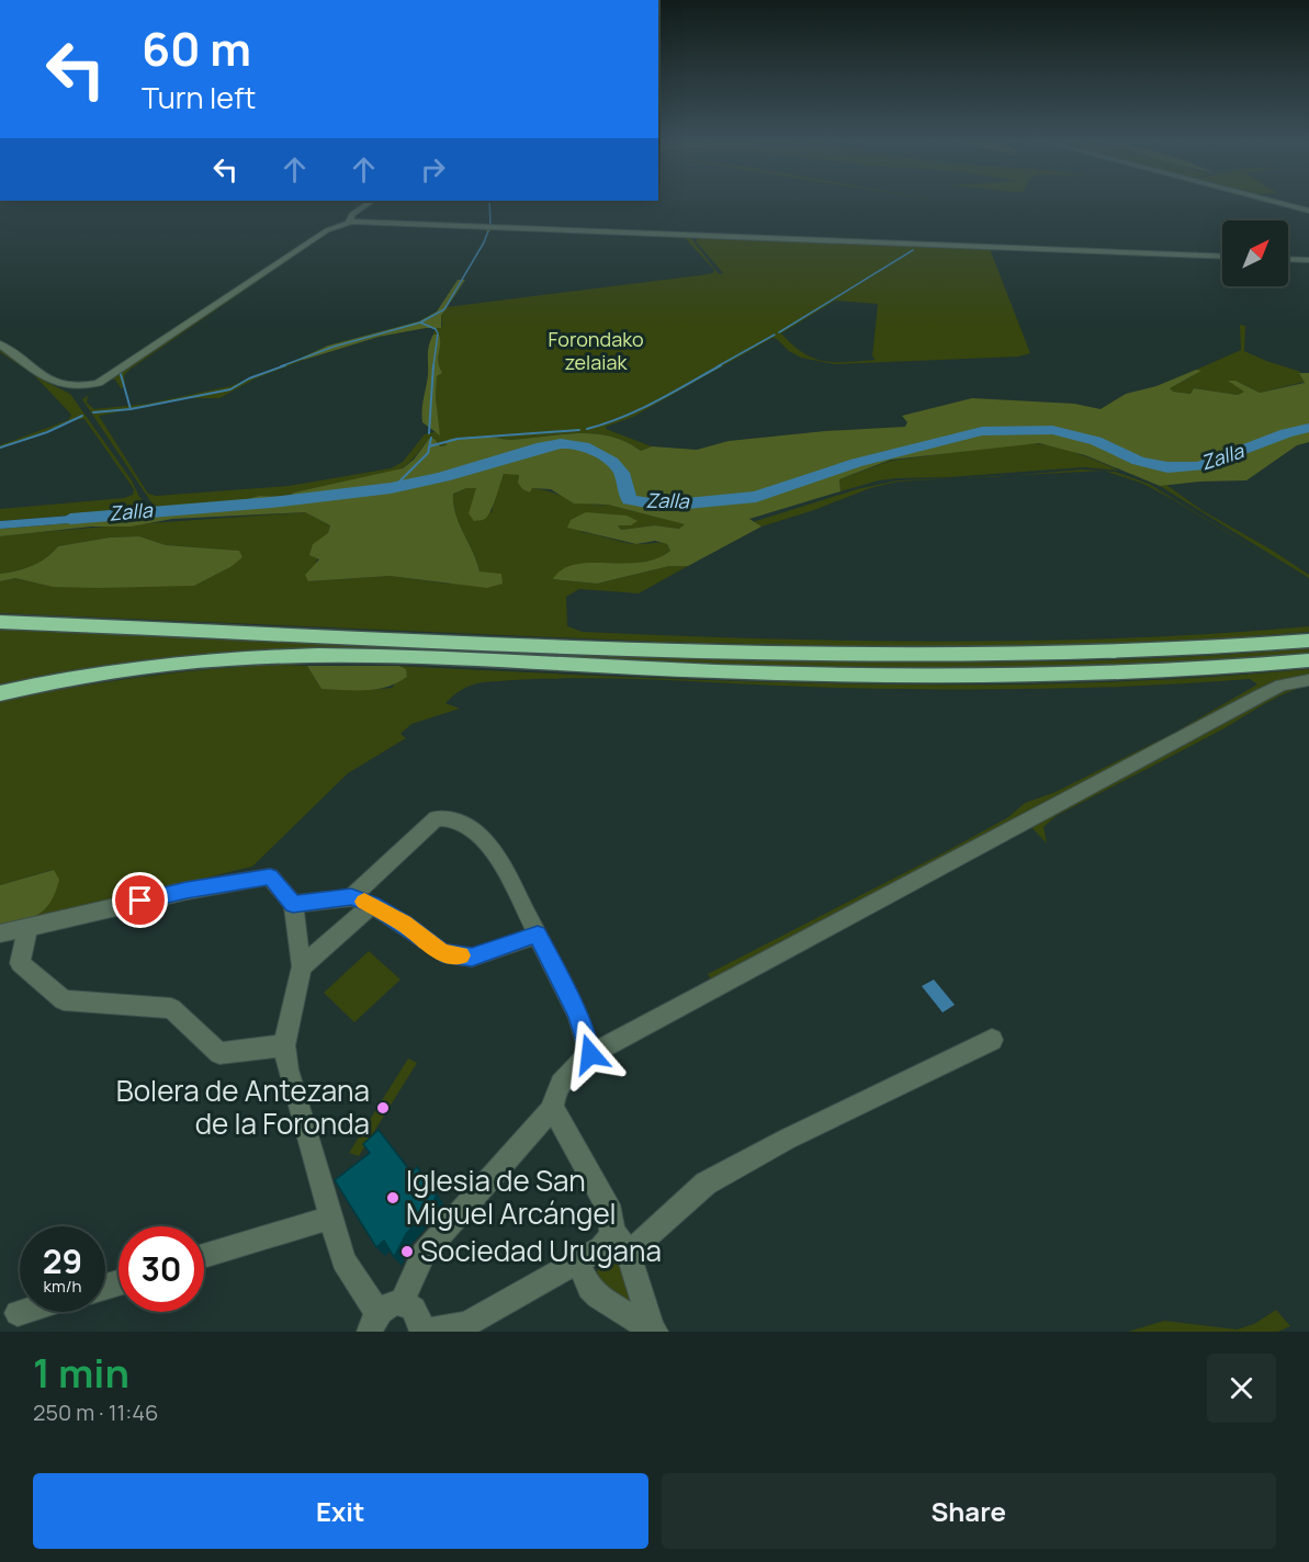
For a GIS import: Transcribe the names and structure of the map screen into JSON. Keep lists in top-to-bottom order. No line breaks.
{"water":["Zalla"],"parks":["Forondako zelaiak"],"places":["Bolera de Antezana de la Foronda","Iglesia de San Miguel Arcángel","Sociedad Urugana"],"north":"top right","page":{"turn":["60 m","Turn left"],"speed":"29 km/h","limit":"30","heading":["1 min","250 m · 11:46"],"buttons":["Exit","Share"]}}
